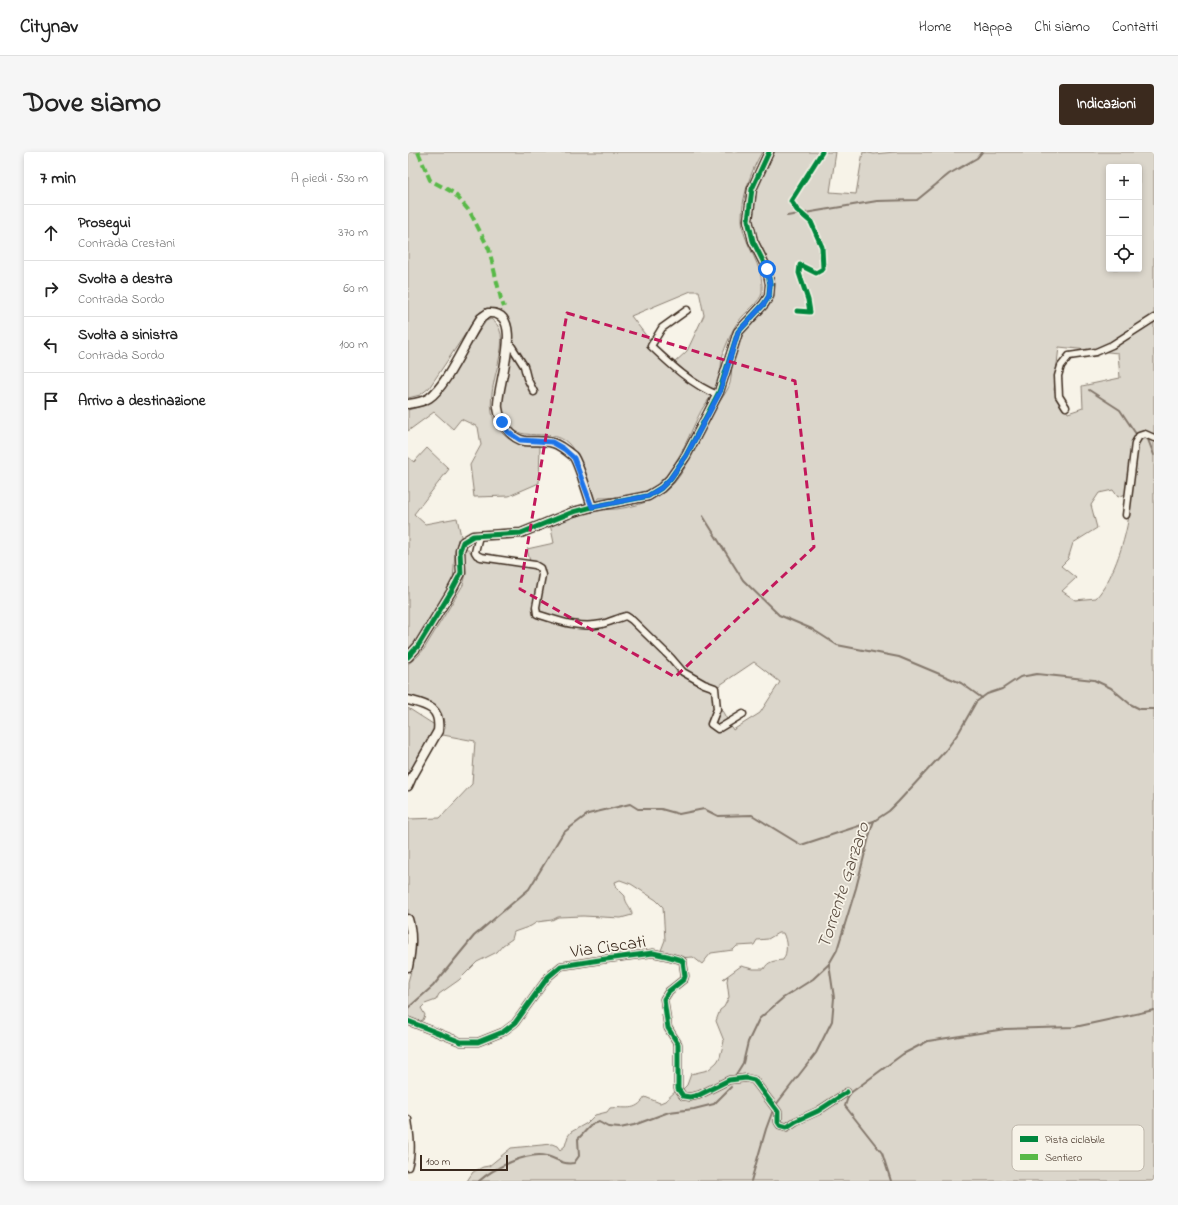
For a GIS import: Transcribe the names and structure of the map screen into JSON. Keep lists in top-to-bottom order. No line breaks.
{"streets":{"street":["Via Ciscati"]},"water":["Torrente Garzaro"],"legend":["Pista ciclabile","Sentiero"],"scale_bar":"100 m","page":{"header":"Citynav","nav":["Home","Mappa","Chi siamo","Contatti"],"title":"Dove siamo","buttons":"Indicazioni","heading":["7 min","A piedi · 530 m"],"map_buttons":["+","−"],"list":[["Prosegui","Contrada Crestani","370 m"],["Svolta a destra","Contrada Sordo","60 m"],["Svolta a sinistra","Contrada Sordo","100 m"],"Arrivo a destinazione"],"scale":"100 m"}}
